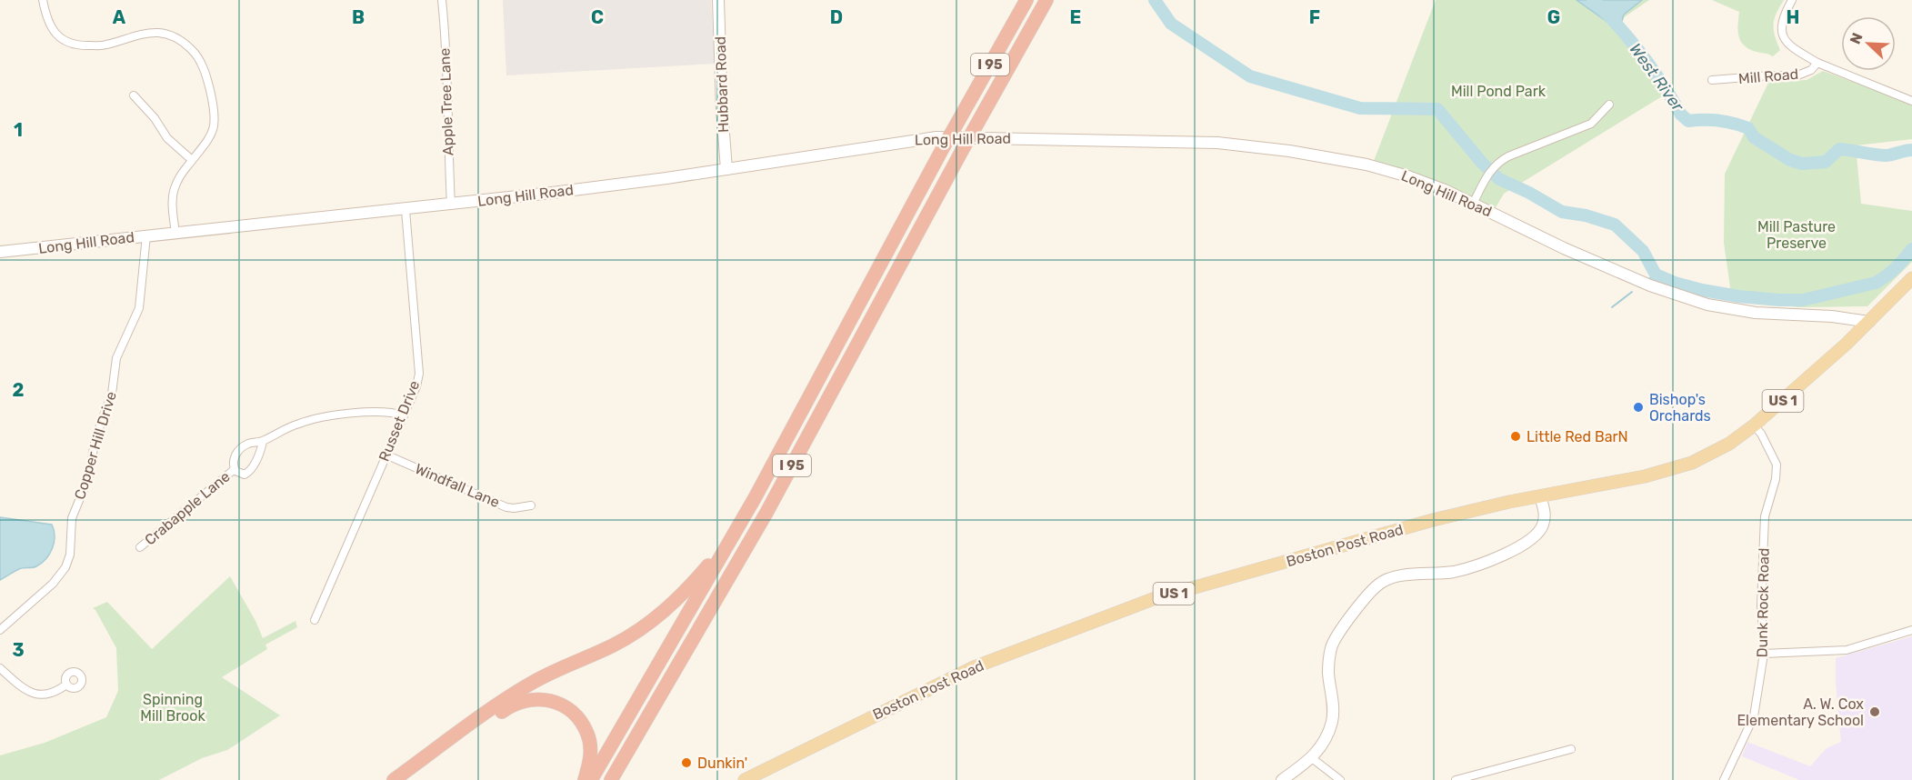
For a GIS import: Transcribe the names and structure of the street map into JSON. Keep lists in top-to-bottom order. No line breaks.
{"streets":{"highway":["I 95"],"main road":["US 1","Boston Post Road"],"street":["Mill Road","Hubbard Road","Apple Tree Lane","Long Hill Road","Russet Drive","Copper Hill Drive","Windfall Lane","Crabapple Lane","Dunk Rock Road"]},"crossings":[["Hubbard Road","Long Hill Road"],["Apple Tree Lane","Long Hill Road"],["Long Hill Road","Russet Drive"],["Long Hill Road","Copper Hill Drive"],["Long Hill Road","Boston Post Road"],["Russet Drive","Windfall Lane"],["Russet Drive","Crabapple Lane"],["Boston Post Road","Dunk Rock Road"]],"water":["West River"],"parks":["Mill Pond Park","Mill Pasture Preserve","Spinning Mill Brook"],"places":["Bishop's Orchards","Little Red BarN","A. W. Cox Elementary School","Dunkin'"],"north":"top left","grid":{"columns":["A","B","C","D","E","F","G","H"],"rows":["1","2","3"]}}
